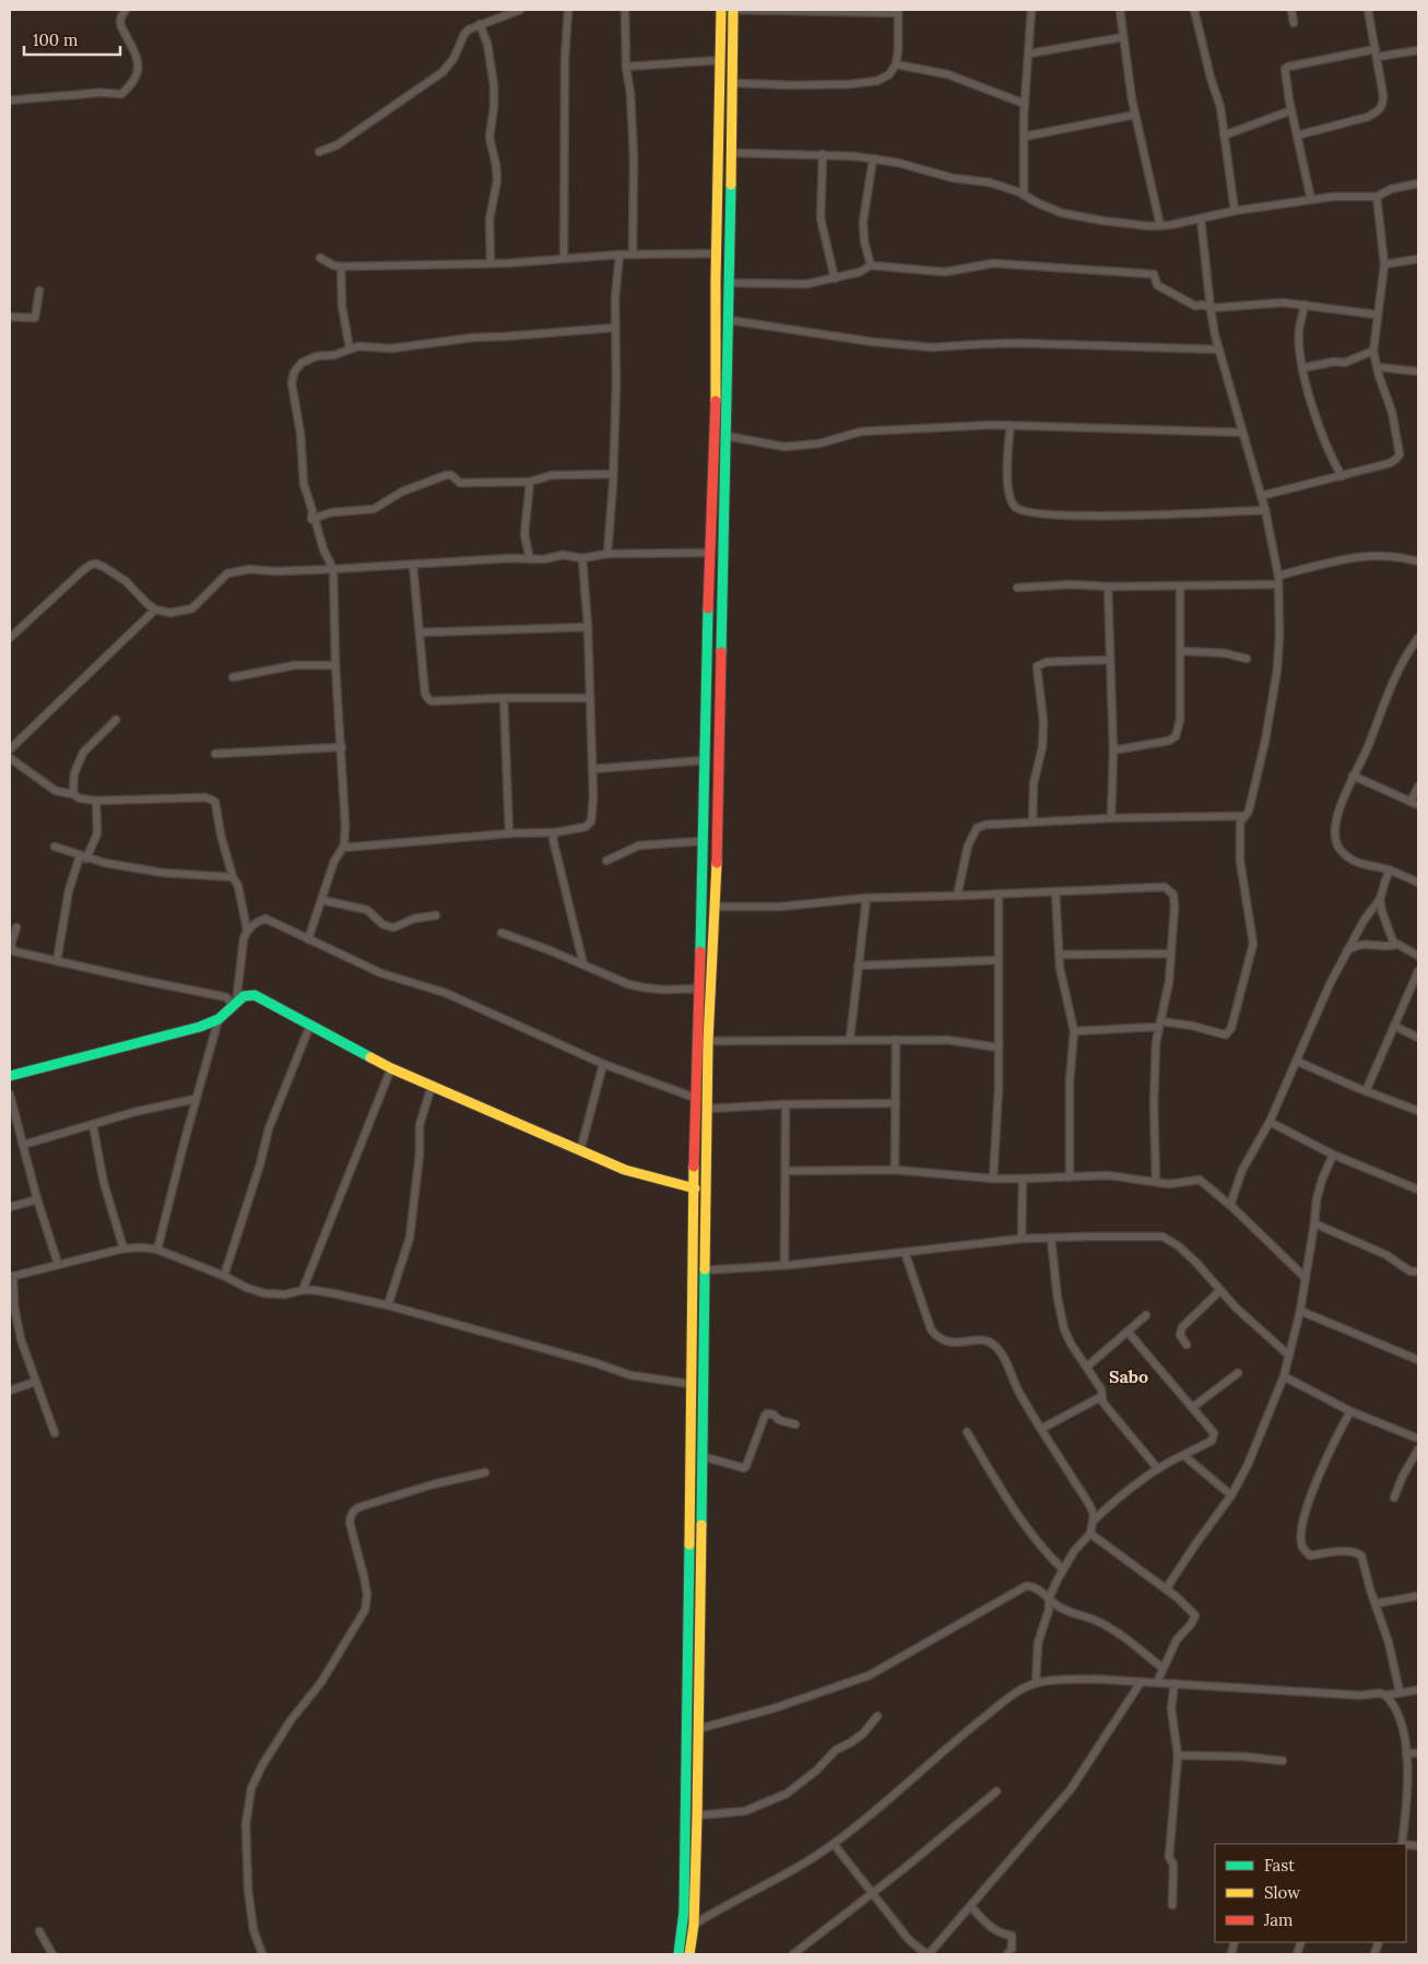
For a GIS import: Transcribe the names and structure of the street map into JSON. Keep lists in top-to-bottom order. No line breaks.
{"districts":["Sabo"],"legend":["Fast","Slow","Jam"],"scale_bar":"100 m"}
